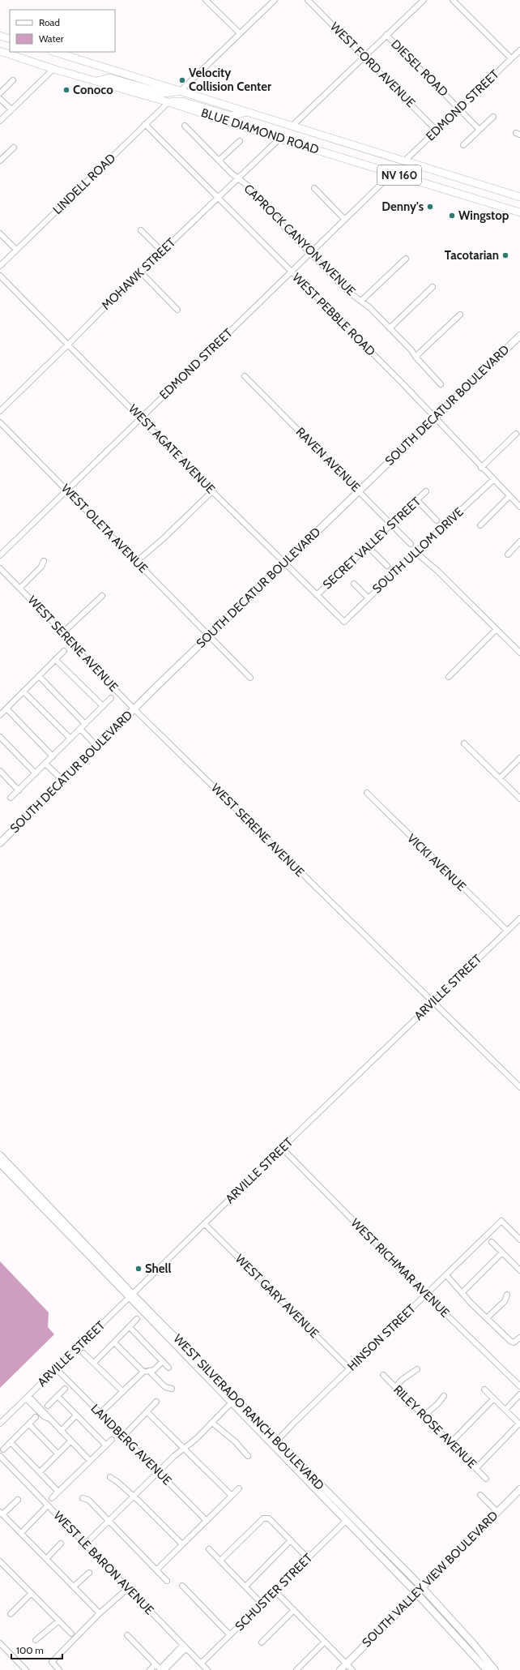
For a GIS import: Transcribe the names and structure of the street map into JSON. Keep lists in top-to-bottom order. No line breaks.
{"streets":{"highway":["BLUE DIAMOND ROAD","NV 160"],"main road":["SOUTH DECATUR BOULEVARD","WEST SILVERADO RANCH BOULEVARD","SOUTH VALLEY VIEW BOULEVARD"],"street":["WEST FORD AVENUE","DIESEL ROAD","EDMOND STREET","LINDELL ROAD","CAPROCK CANYON AVENUE","MOHAWK STREET","WEST PEBBLE ROAD","WEST AGATE AVENUE","RAVEN AVENUE","WEST OLETA AVENUE","SECRET VALLEY STREET","SOUTH ULLOM DRIVE","WEST SERENE AVENUE","VICKI AVENUE","ARVILLE STREET","WEST RICHMAR AVENUE","WEST GARY AVENUE","HINSON STREET","RILEY ROSE AVENUE","LANDBERG AVENUE","WEST LE BARON AVENUE","SCHUSTER STREET"]},"crossings":[["WEST FORD AVENUE","EDMOND STREET"],["DIESEL ROAD","EDMOND STREET"],["EDMOND STREET","BLUE DIAMOND ROAD"],["EDMOND STREET","CAPROCK CANYON AVENUE"],["EDMOND STREET","WEST PEBBLE ROAD"],["EDMOND STREET","WEST AGATE AVENUE"],["EDMOND STREET","WEST OLETA AVENUE"],["BLUE DIAMOND ROAD","LINDELL ROAD"],["BLUE DIAMOND ROAD","MOHAWK STREET"],["LINDELL ROAD","WEST PEBBLE ROAD"],["CAPROCK CANYON AVENUE","MOHAWK STREET"],["MOHAWK STREET","WEST PEBBLE ROAD"],["MOHAWK STREET","WEST AGATE AVENUE"],["WEST PEBBLE ROAD","SOUTH DECATUR BOULEVARD"],["WEST PEBBLE ROAD","SOUTH ULLOM DRIVE"],["SOUTH DECATUR BOULEVARD","WEST AGATE AVENUE"],["SOUTH DECATUR BOULEVARD","RAVEN AVENUE"],["SOUTH DECATUR BOULEVARD","WEST OLETA AVENUE"],["SOUTH DECATUR BOULEVARD","WEST SERENE AVENUE"],["WEST AGATE AVENUE","SECRET VALLEY STREET"],["WEST AGATE AVENUE","SOUTH ULLOM DRIVE"],["RAVEN AVENUE","SECRET VALLEY STREET"],["WEST SERENE AVENUE","ARVILLE STREET"],["VICKI AVENUE","ARVILLE STREET"],["ARVILLE STREET","WEST RICHMAR AVENUE"],["ARVILLE STREET","WEST GARY AVENUE"],["ARVILLE STREET","WEST SILVERADO RANCH BOULEVARD"],["ARVILLE STREET","LANDBERG AVENUE"],["WEST RICHMAR AVENUE","HINSON STREET"],["WEST GARY AVENUE","HINSON STREET"],["HINSON STREET","WEST SILVERADO RANCH BOULEVARD"],["WEST SILVERADO RANCH BOULEVARD","SOUTH VALLEY VIEW BOULEVARD"],["WEST SILVERADO RANCH BOULEVARD","SCHUSTER STREET"],["WEST LE BARON AVENUE","SCHUSTER STREET"]],"places":["Velocity Collision Center","Conoco","Denny's","Wingstop","Tacotarian","Shell"],"legend":["Road","Water"],"scale_bar":"100 m"}
